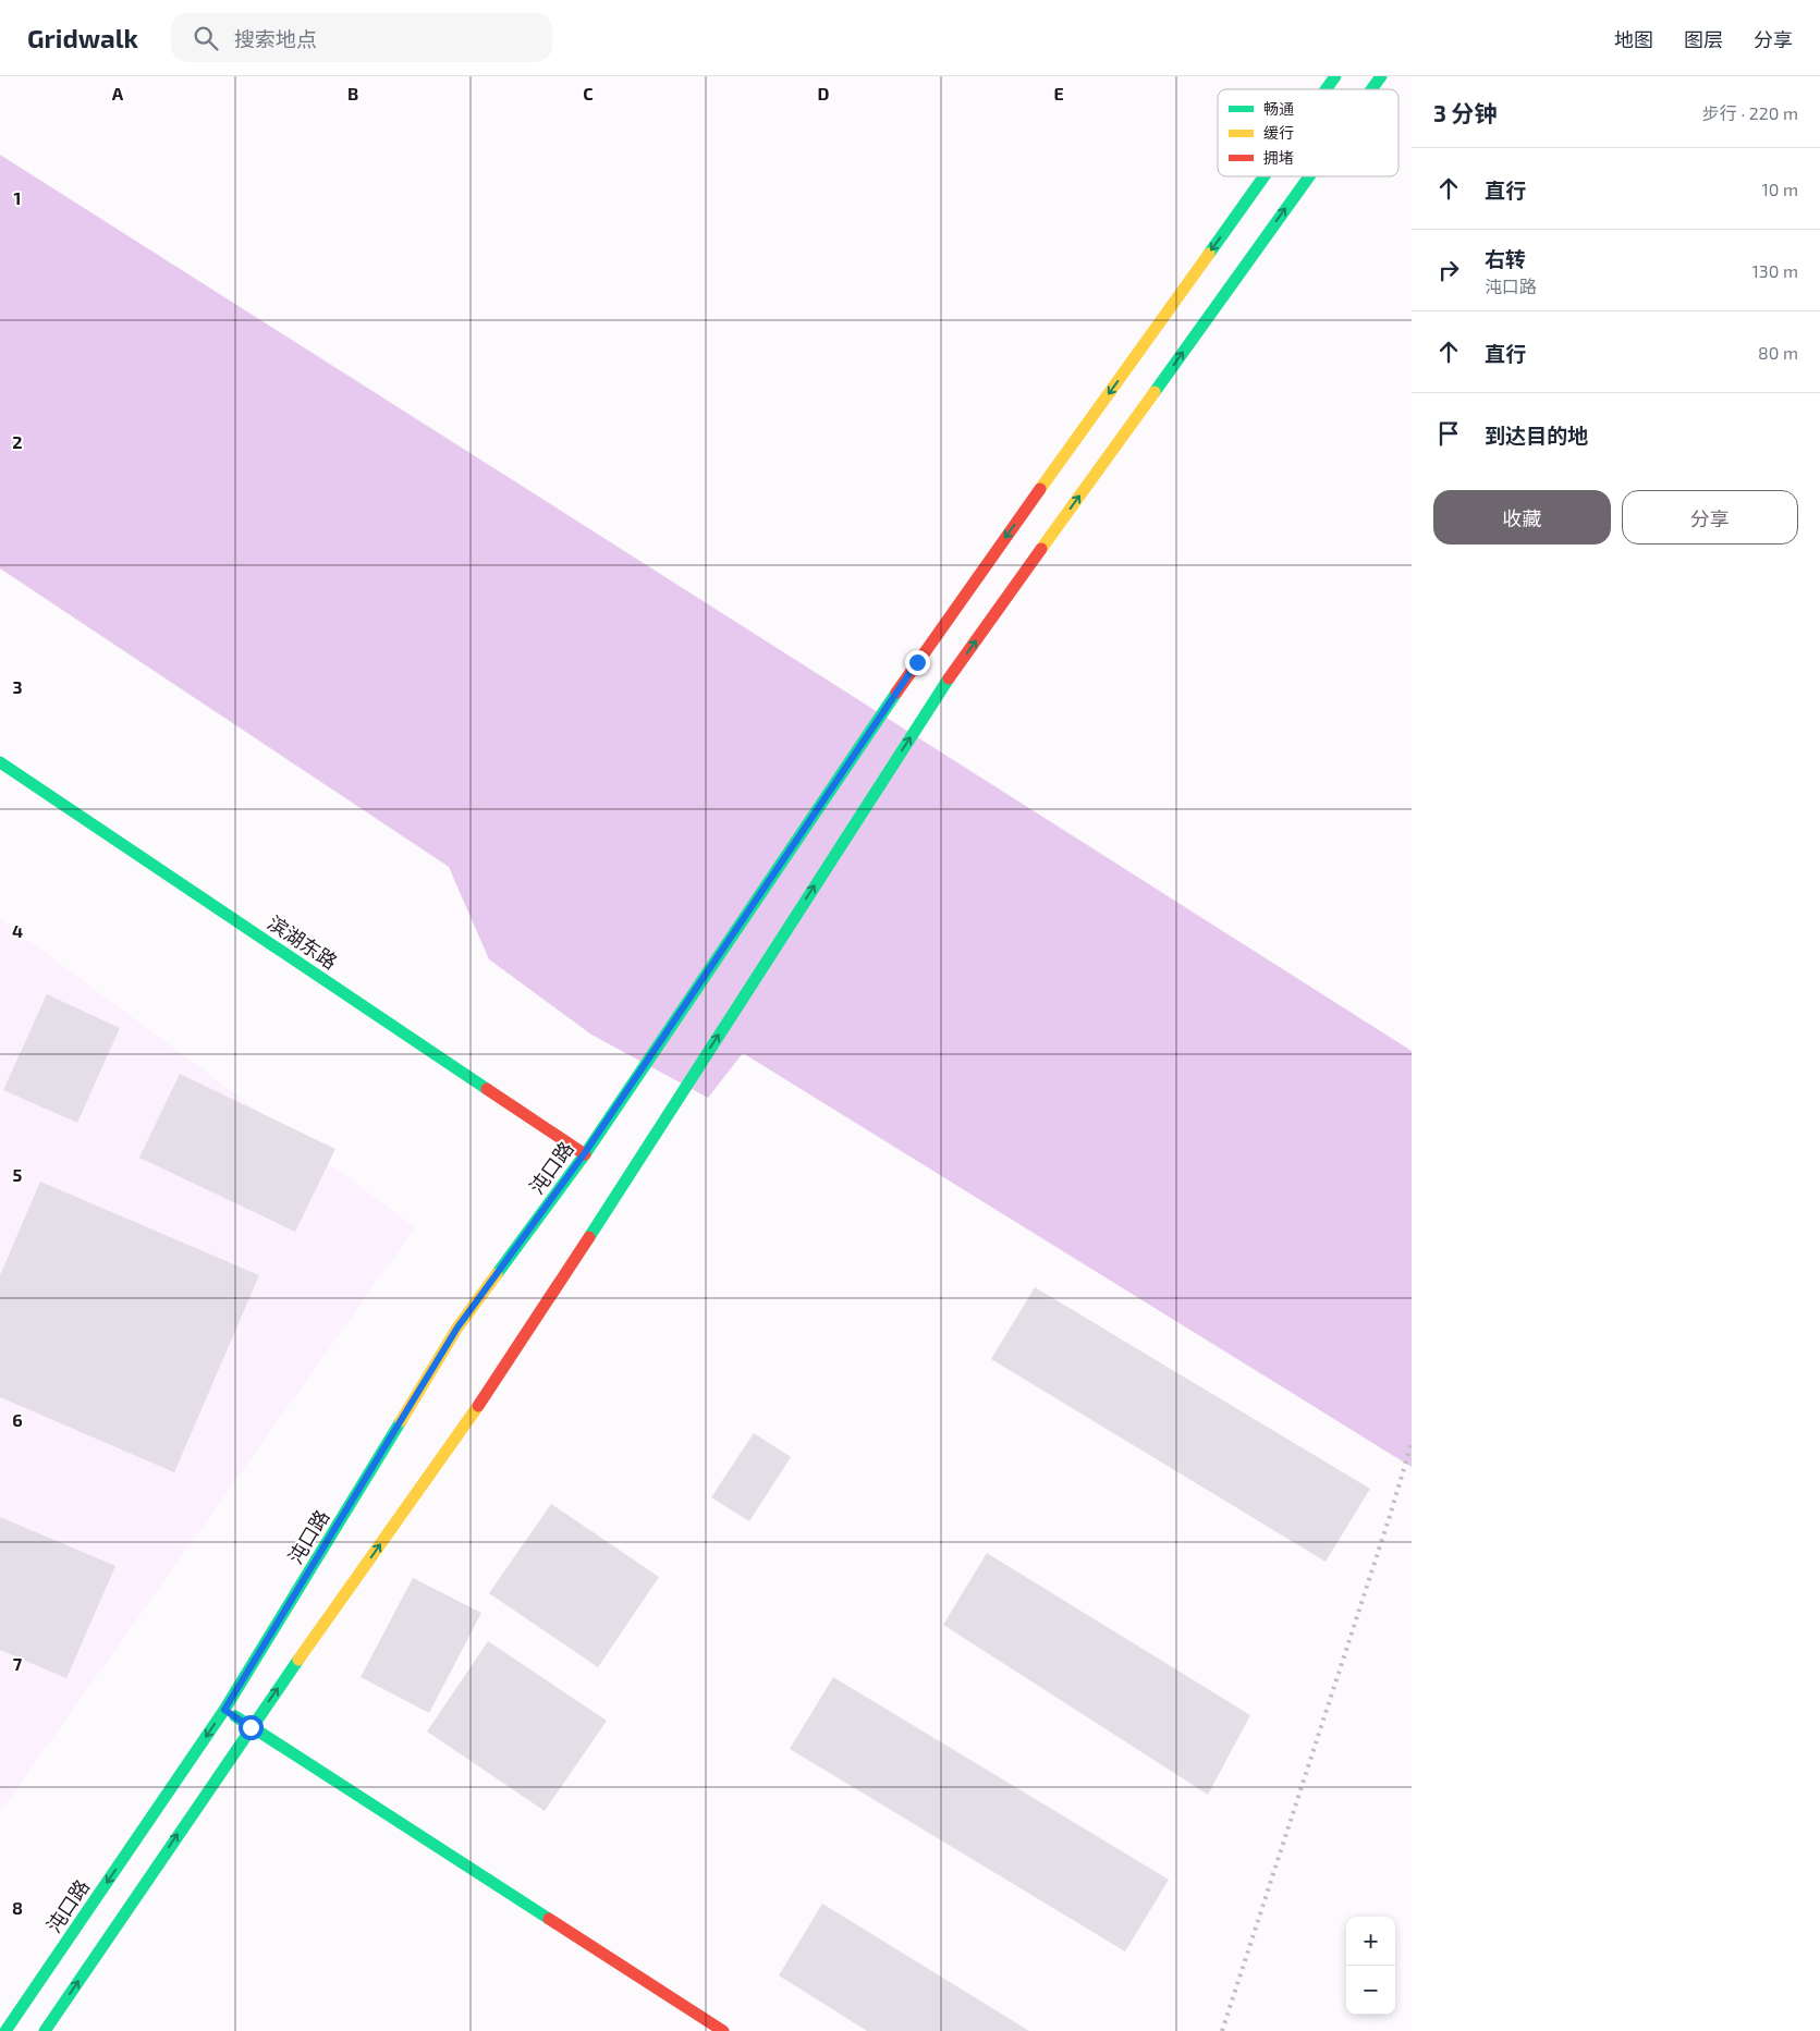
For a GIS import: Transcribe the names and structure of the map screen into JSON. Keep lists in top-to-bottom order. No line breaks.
{"streets":{"main road":["滨湖东路","沌口路"]},"crossings":[["滨湖东路","沌口路"]],"legend":["畅通","缓行","拥堵"],"page":{"header":"Gridwalk","search":"搜索地点","nav":["地图","图层","分享"],"heading":["3 分钟","步行 · 220 m"],"list":[["直行","10 m"],["右转","沌口路","130 m"],["直行","80 m"],"到达目的地"],"buttons":["收藏","分享"],"map_buttons":["+","−"]},"grid":{"columns":["A","B","C","D","E"],"rows":["1","2","3","4","5","6","7","8"]}}
